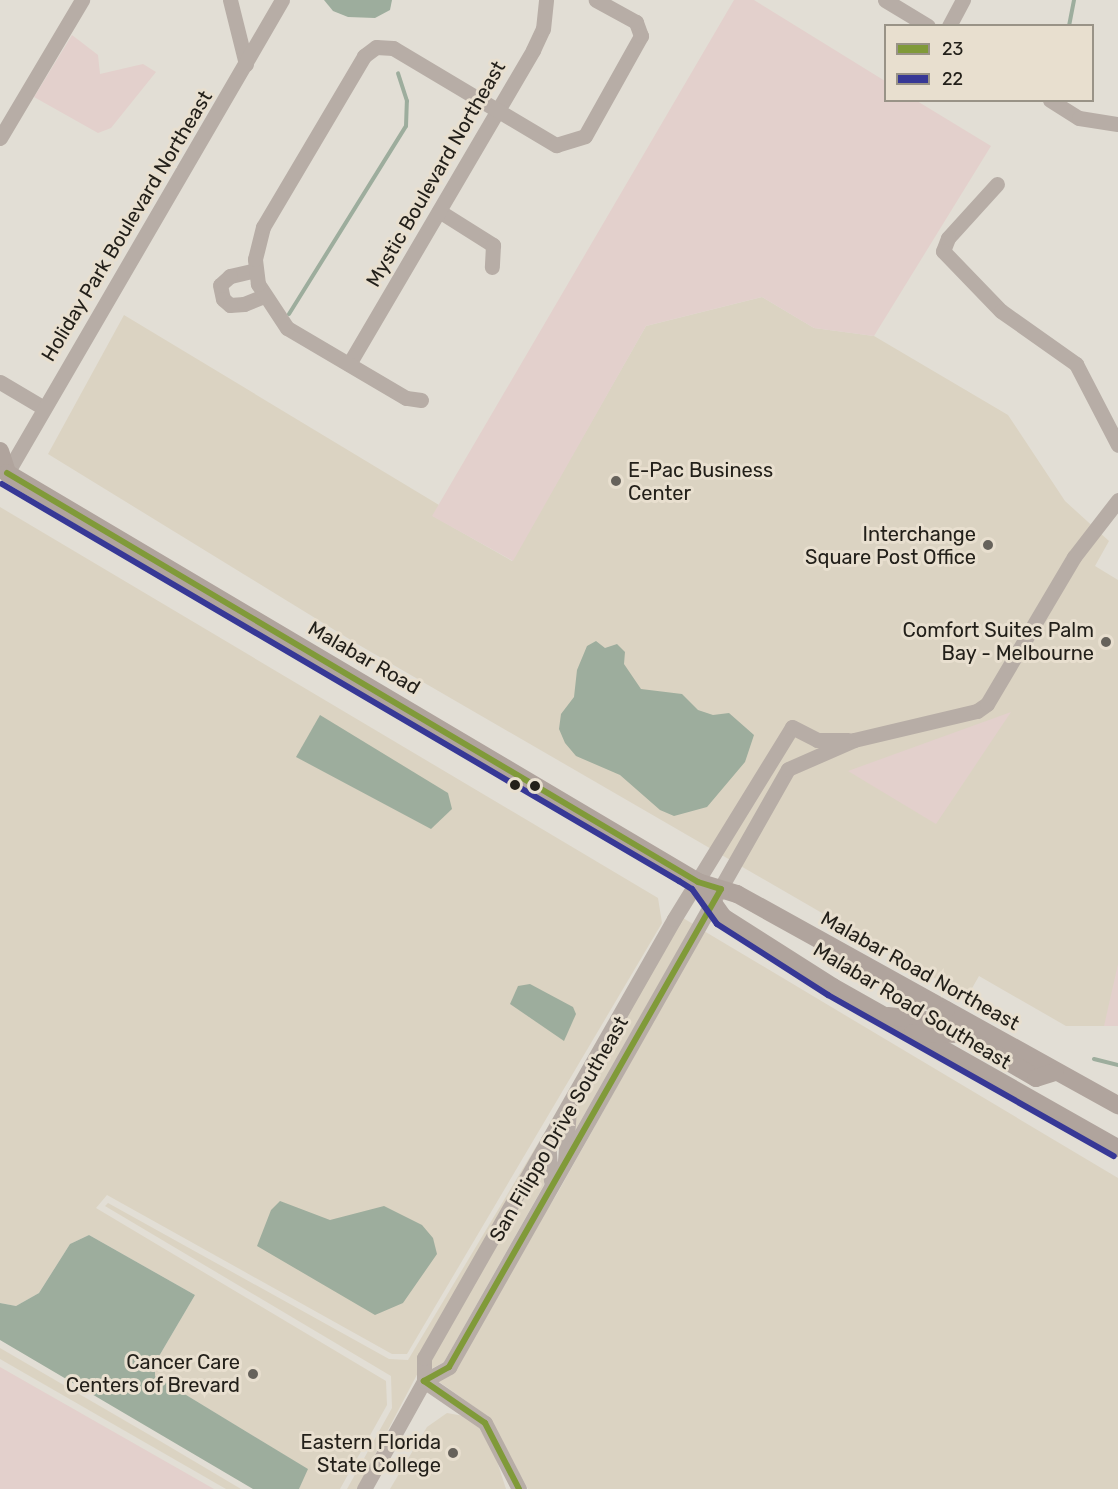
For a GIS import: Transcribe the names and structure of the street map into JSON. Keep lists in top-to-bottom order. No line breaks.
{"streets":{"main road":["Malabar Road","Malabar Road Northeast","Malabar Road Southeast"],"street":["Mystic Boulevard Northeast","Holiday Park Boulevard Northeast","San Filippo Drive Southeast"]},"crossings":[["Holiday Park Boulevard Northeast","Malabar Road"],["Malabar Road","Malabar Road Southeast"],["Malabar Road","San Filippo Drive Southeast"],["Malabar Road Northeast","Malabar Road Southeast"],["Malabar Road Northeast","San Filippo Drive Southeast"],["Malabar Road Southeast","San Filippo Drive Southeast"]],"places":["E-Pac Business Center","Interchange Square Post Office","Comfort Suites Palm Bay - Melbourne","Cancer Care Centers of Brevard","Eastern Florida State College"],"lines":["transit line 23","transit line 22"],"legend":["23","22"]}
